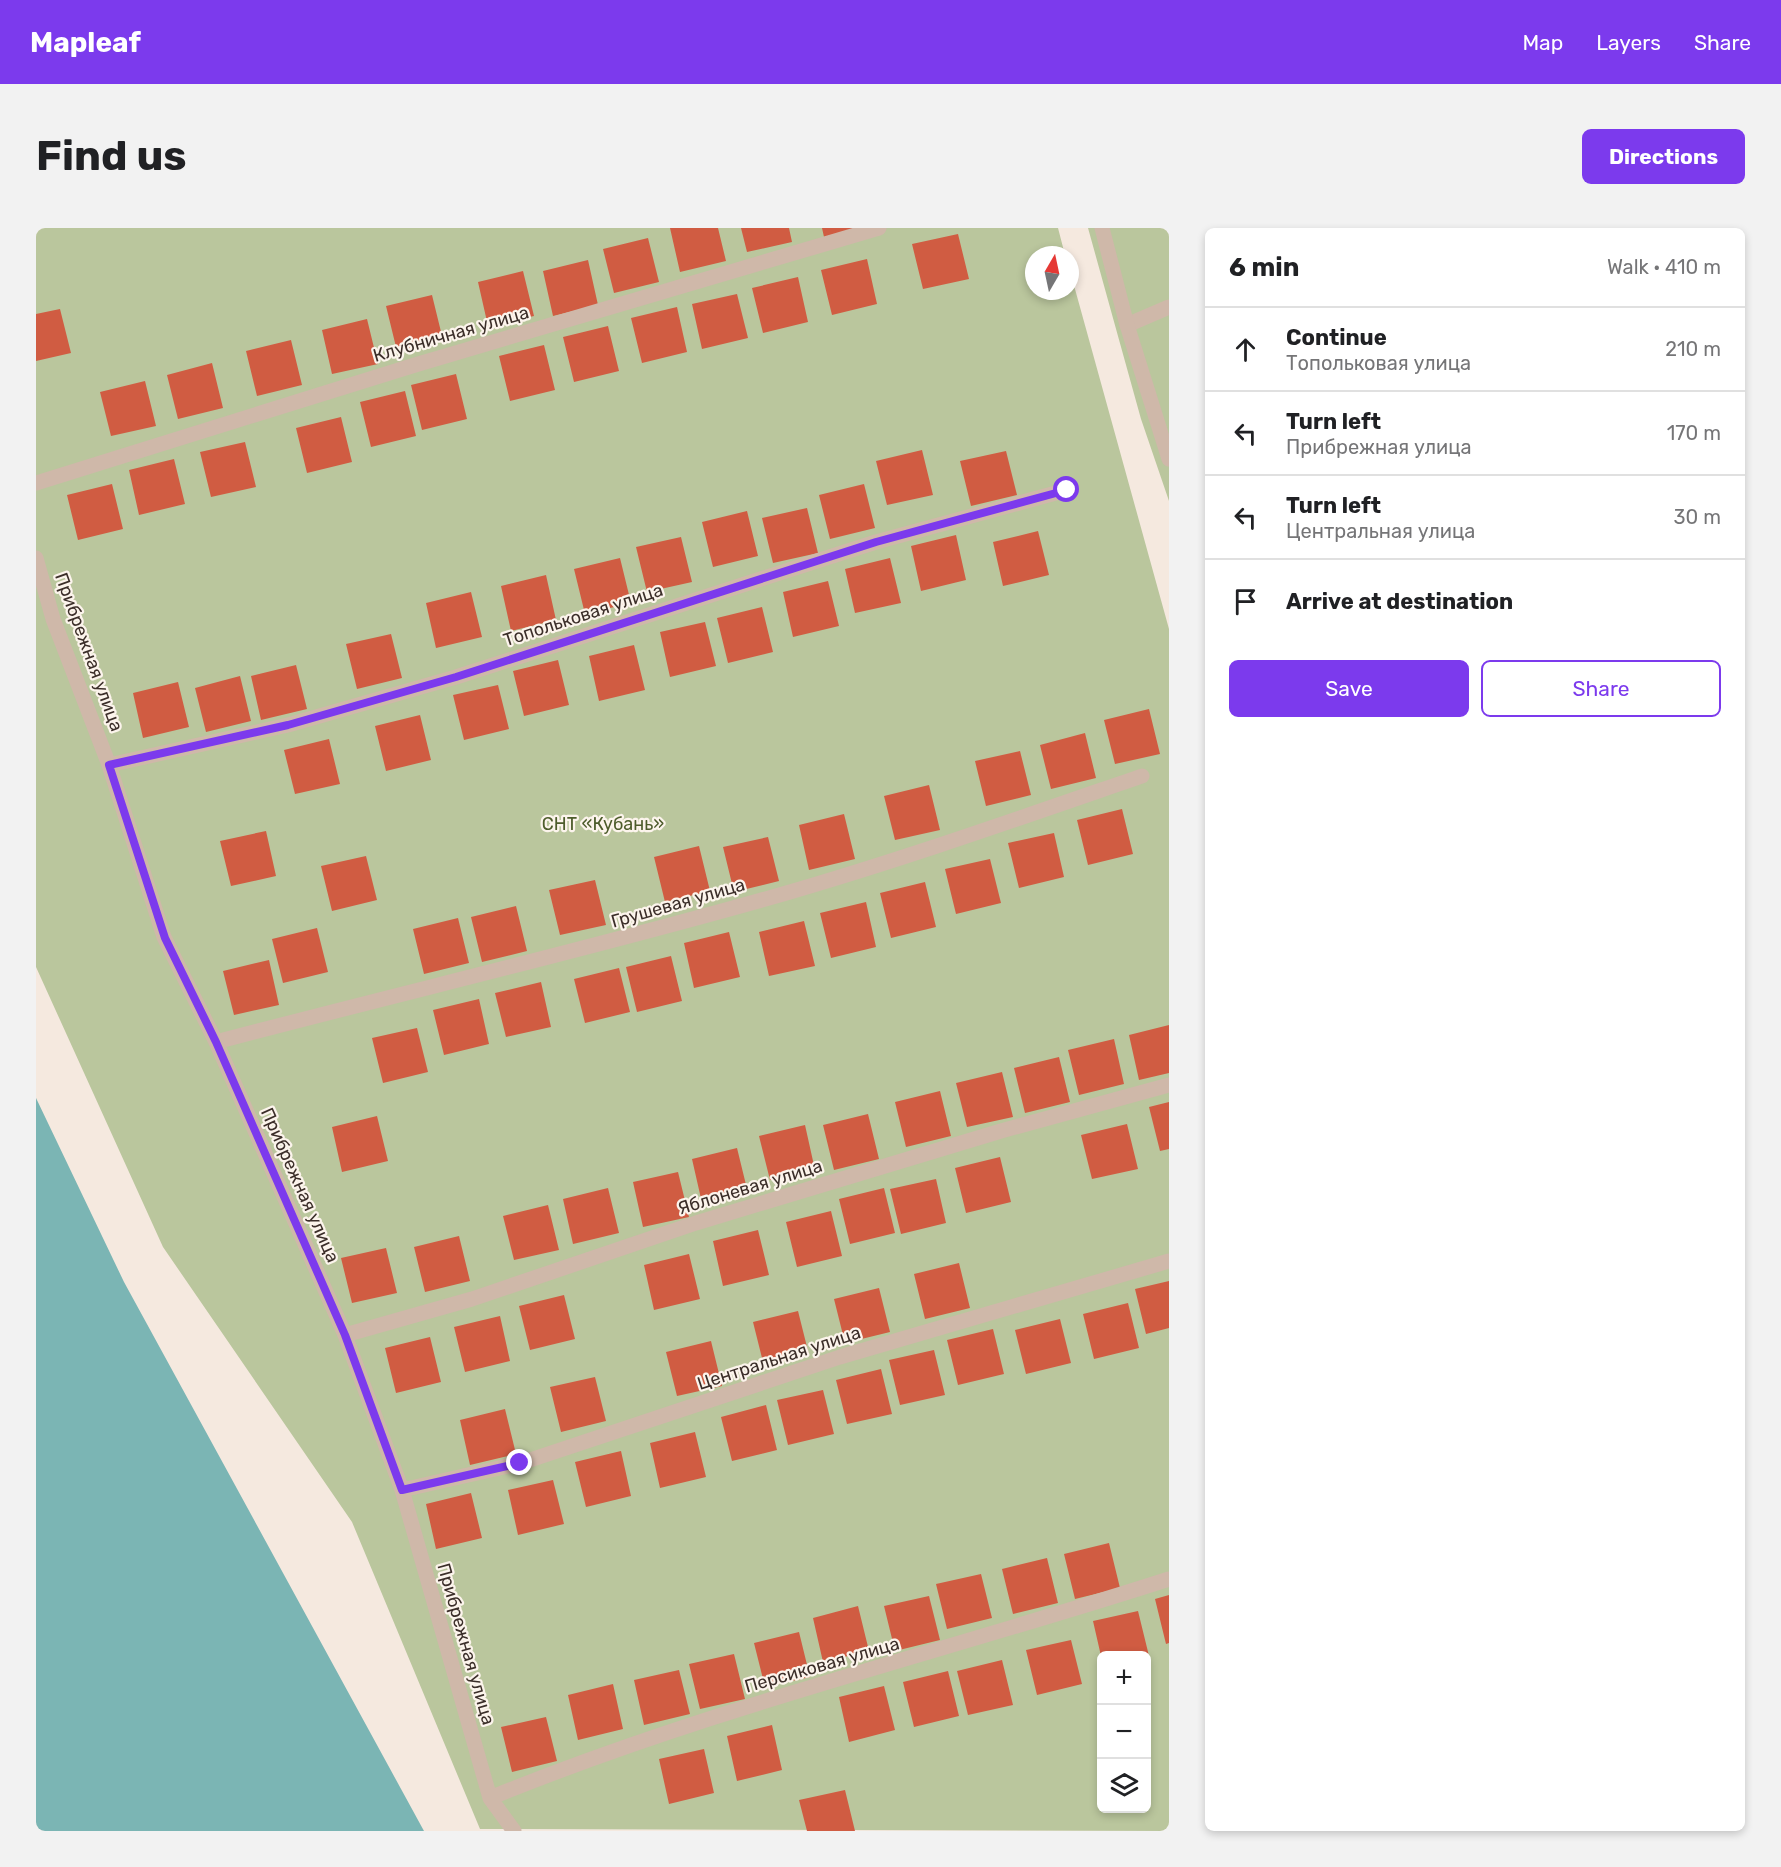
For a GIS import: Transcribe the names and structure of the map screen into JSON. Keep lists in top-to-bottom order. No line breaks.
{"streets":{"street":["Клубничная улица","Топольковая улица","Прибрежная улица","Грушевая улица","Яблоневая улица","Центральная улица","Персиковая улица"]},"crossings":[["Топольковая улица","Прибрежная улица"],["Прибрежная улица","Грушевая улица"],["Прибрежная улица","Яблоневая улица"],["Прибрежная улица","Центральная улица"],["Прибрежная улица","Персиковая улица"]],"parks":["СНТ «Кубань»"],"north":"top","page":{"header":"Mapleaf","nav":["Map","Layers","Share"],"buttons":["Directions",["Save","Share"]],"title":"Find us","heading":["6 min","Walk · 410 m"],"list":[["Continue","Топольковая улица","210 m"],["Turn left","Прибрежная улица","170 m"],["Turn left","Центральная улица","30 m"],"Arrive at destination"],"map_buttons":["+","−"]}}
